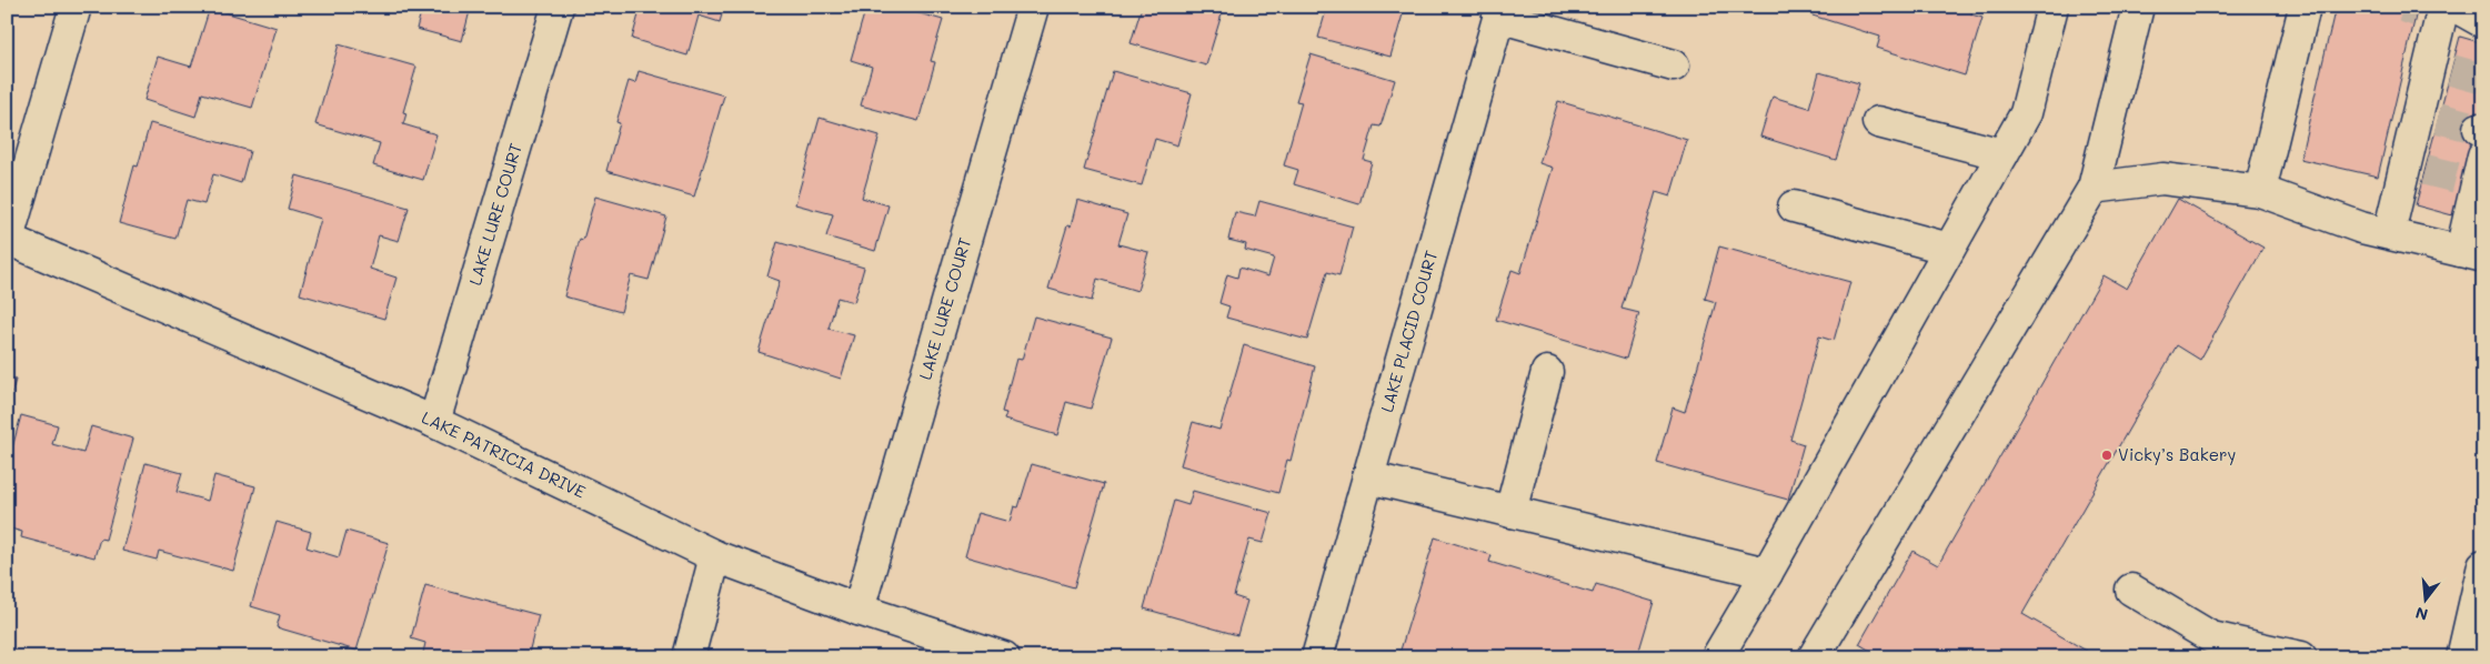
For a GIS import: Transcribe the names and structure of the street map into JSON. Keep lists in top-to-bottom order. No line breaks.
{"streets":{"street":["LAKE LURE COURT","LAKE PLACID COURT","LAKE PATRICIA DRIVE"]},"crossings":[["LAKE LURE COURT","LAKE PATRICIA DRIVE"]],"places":["Vicky’s Bakery"],"north":"bottom"}
